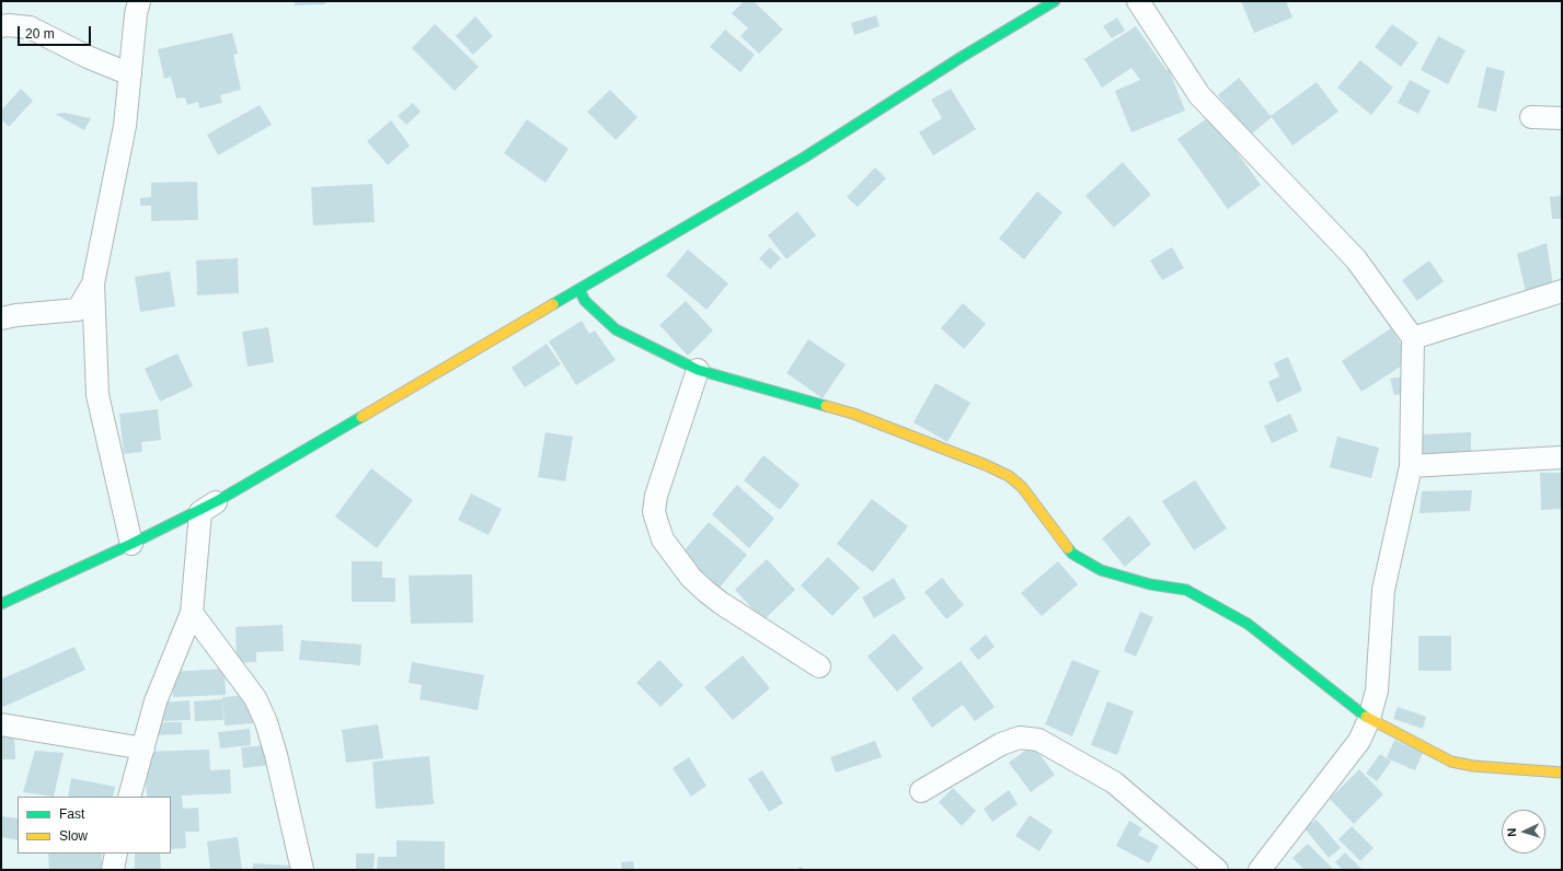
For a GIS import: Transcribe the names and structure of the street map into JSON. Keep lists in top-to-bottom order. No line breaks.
{"legend":["Fast","Slow"],"scale_bar":"20 m","north":"left"}
